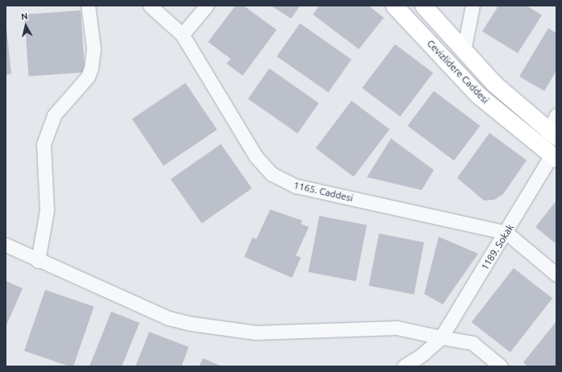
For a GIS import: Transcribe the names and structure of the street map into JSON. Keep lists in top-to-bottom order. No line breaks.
{"streets":{"main road":["Cevizlidere Caddesi"],"street":["1165. Caddesi","1189. Sokak"]},"crossings":[["Cevizlidere Caddesi","1189. Sokak"],["1165. Caddesi","1189. Sokak"]],"north":"top"}
